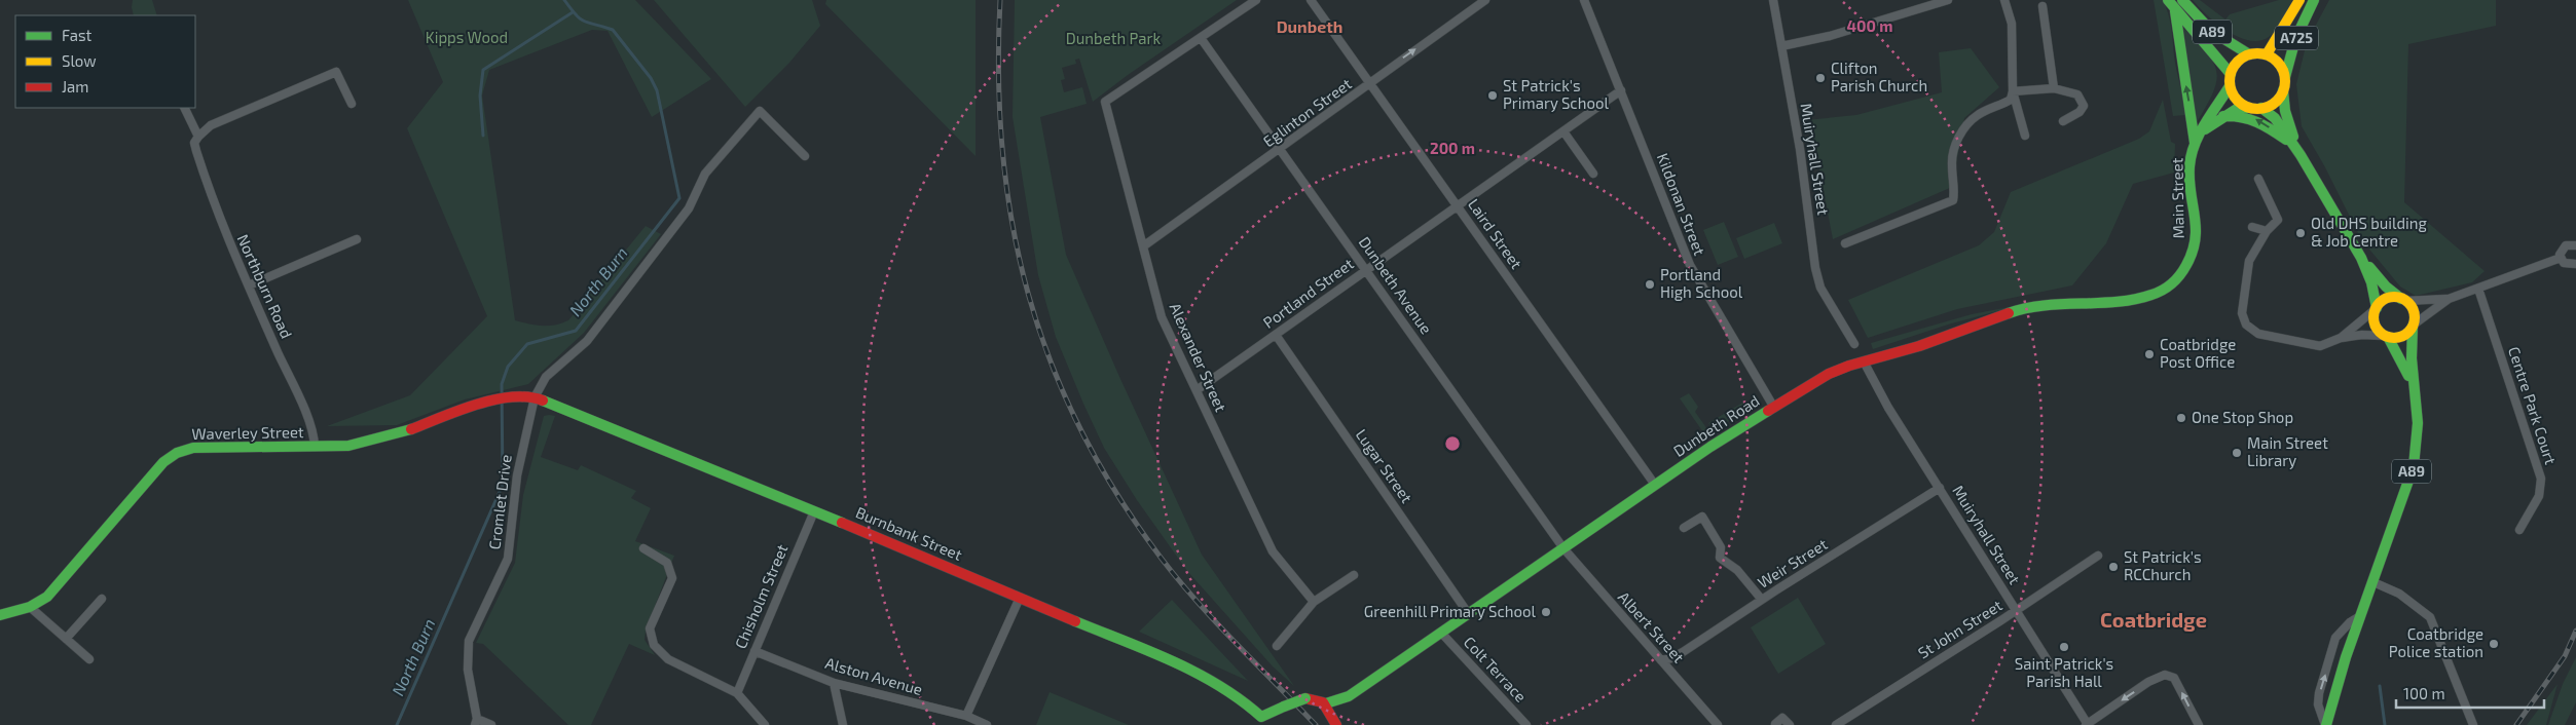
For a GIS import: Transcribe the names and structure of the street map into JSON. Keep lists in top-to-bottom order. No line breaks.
{"streets":{"main road":["A89","A725","Main Street","Dunbeth Road","Waverley Street","Burnbank Street"],"street":["Eglinton Street","Muiryhall Street","Kildonan Street","Laird Street","Dunbeth Avenue","Northburn Road","Portland Street","Alexander Street","Centre Park Court","Lugar Street","Cromlet Drive","Weir Street","Chisholm Street","Albert Street","St John Street","Colt Terrace","Alston Avenue"]},"crossings":[["A89","A725"],["A89","Main Street"],["A725","Main Street"],["Eglinton Street","Laird Street"],["Eglinton Street","Dunbeth Avenue"],["Eglinton Street","Alexander Street"],["Muiryhall Street","Dunbeth Road"],["Muiryhall Street","Weir Street"],["Muiryhall Street","St John Street"],["Main Street","Dunbeth Road"],["Kildonan Street","Portland Street"],["Kildonan Street","Dunbeth Road"],["Laird Street","Portland Street"],["Laird Street","Dunbeth Road"],["Dunbeth Avenue","Portland Street"],["Dunbeth Avenue","Alexander Street"],["Dunbeth Avenue","Dunbeth Road"],["Dunbeth Avenue","Albert Street"],["Northburn Road","Waverley Street"],["Portland Street","Alexander Street"],["Portland Street","Lugar Street"],["Dunbeth Road","Lugar Street"],["Dunbeth Road","Albert Street"],["Dunbeth Road","Colt Terrace"],["Waverley Street","Cromlet Drive"],["Waverley Street","Burnbank Street"],["Cromlet Drive","Burnbank Street"],["Burnbank Street","Chisholm Street"],["Weir Street","Albert Street"],["Chisholm Street","Alston Avenue"]],"districts":["Dunbeth","Coatbridge"],"water":["North Burn"],"parks":["Kipps Wood","Dunbeth Park"],"places":["Clifton Parish Church","St Patrick's Primary School","Old DHS building & Job Centre","Portland High School","Coatbridge Post Office","One Stop Shop","Main Street Library","St Patrick's RCChurch","Greenhill Primary School","Coatbridge Police station","Saint Patrick's Parish Hall"],"legend":["Fast","Slow","Jam"],"scale_bar":"100 m","rings":["400 m","200 m"]}
